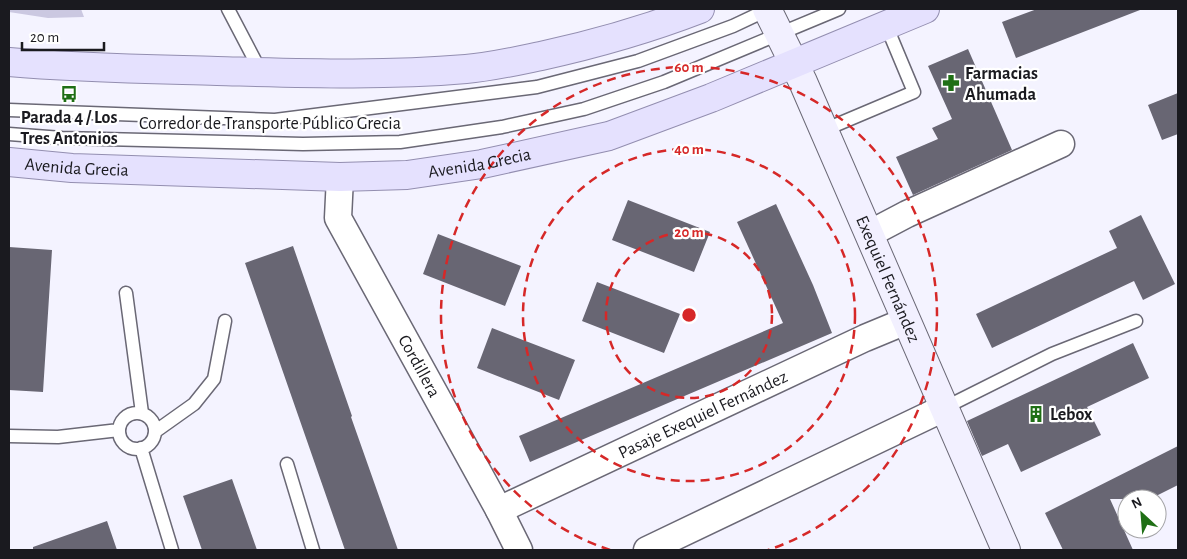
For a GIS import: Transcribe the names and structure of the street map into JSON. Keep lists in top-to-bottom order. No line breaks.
{"streets":{"main road":["Avenida Grecia"],"street":["Exequiel Fernández","Cordillera","Pasaje Exequiel Fernández"],"lane":["Corredor de Transporte Público Grecia"]},"crossings":[["Corredor de Transporte Público Grecia","Exequiel Fernández"],["Avenida Grecia","Exequiel Fernández"],["Avenida Grecia","Cordillera"],["Exequiel Fernández","Pasaje Exequiel Fernández"],["Cordillera","Pasaje Exequiel Fernández"]],"places":{"pharmacy":["Farmacias Ahumada"],"bus stop":["Parada 4 / Los Tres Antonios"],"building":["Lebox"]},"scale_bar":"20 m","north":"top left","rings":["60 m","40 m","20 m"]}
